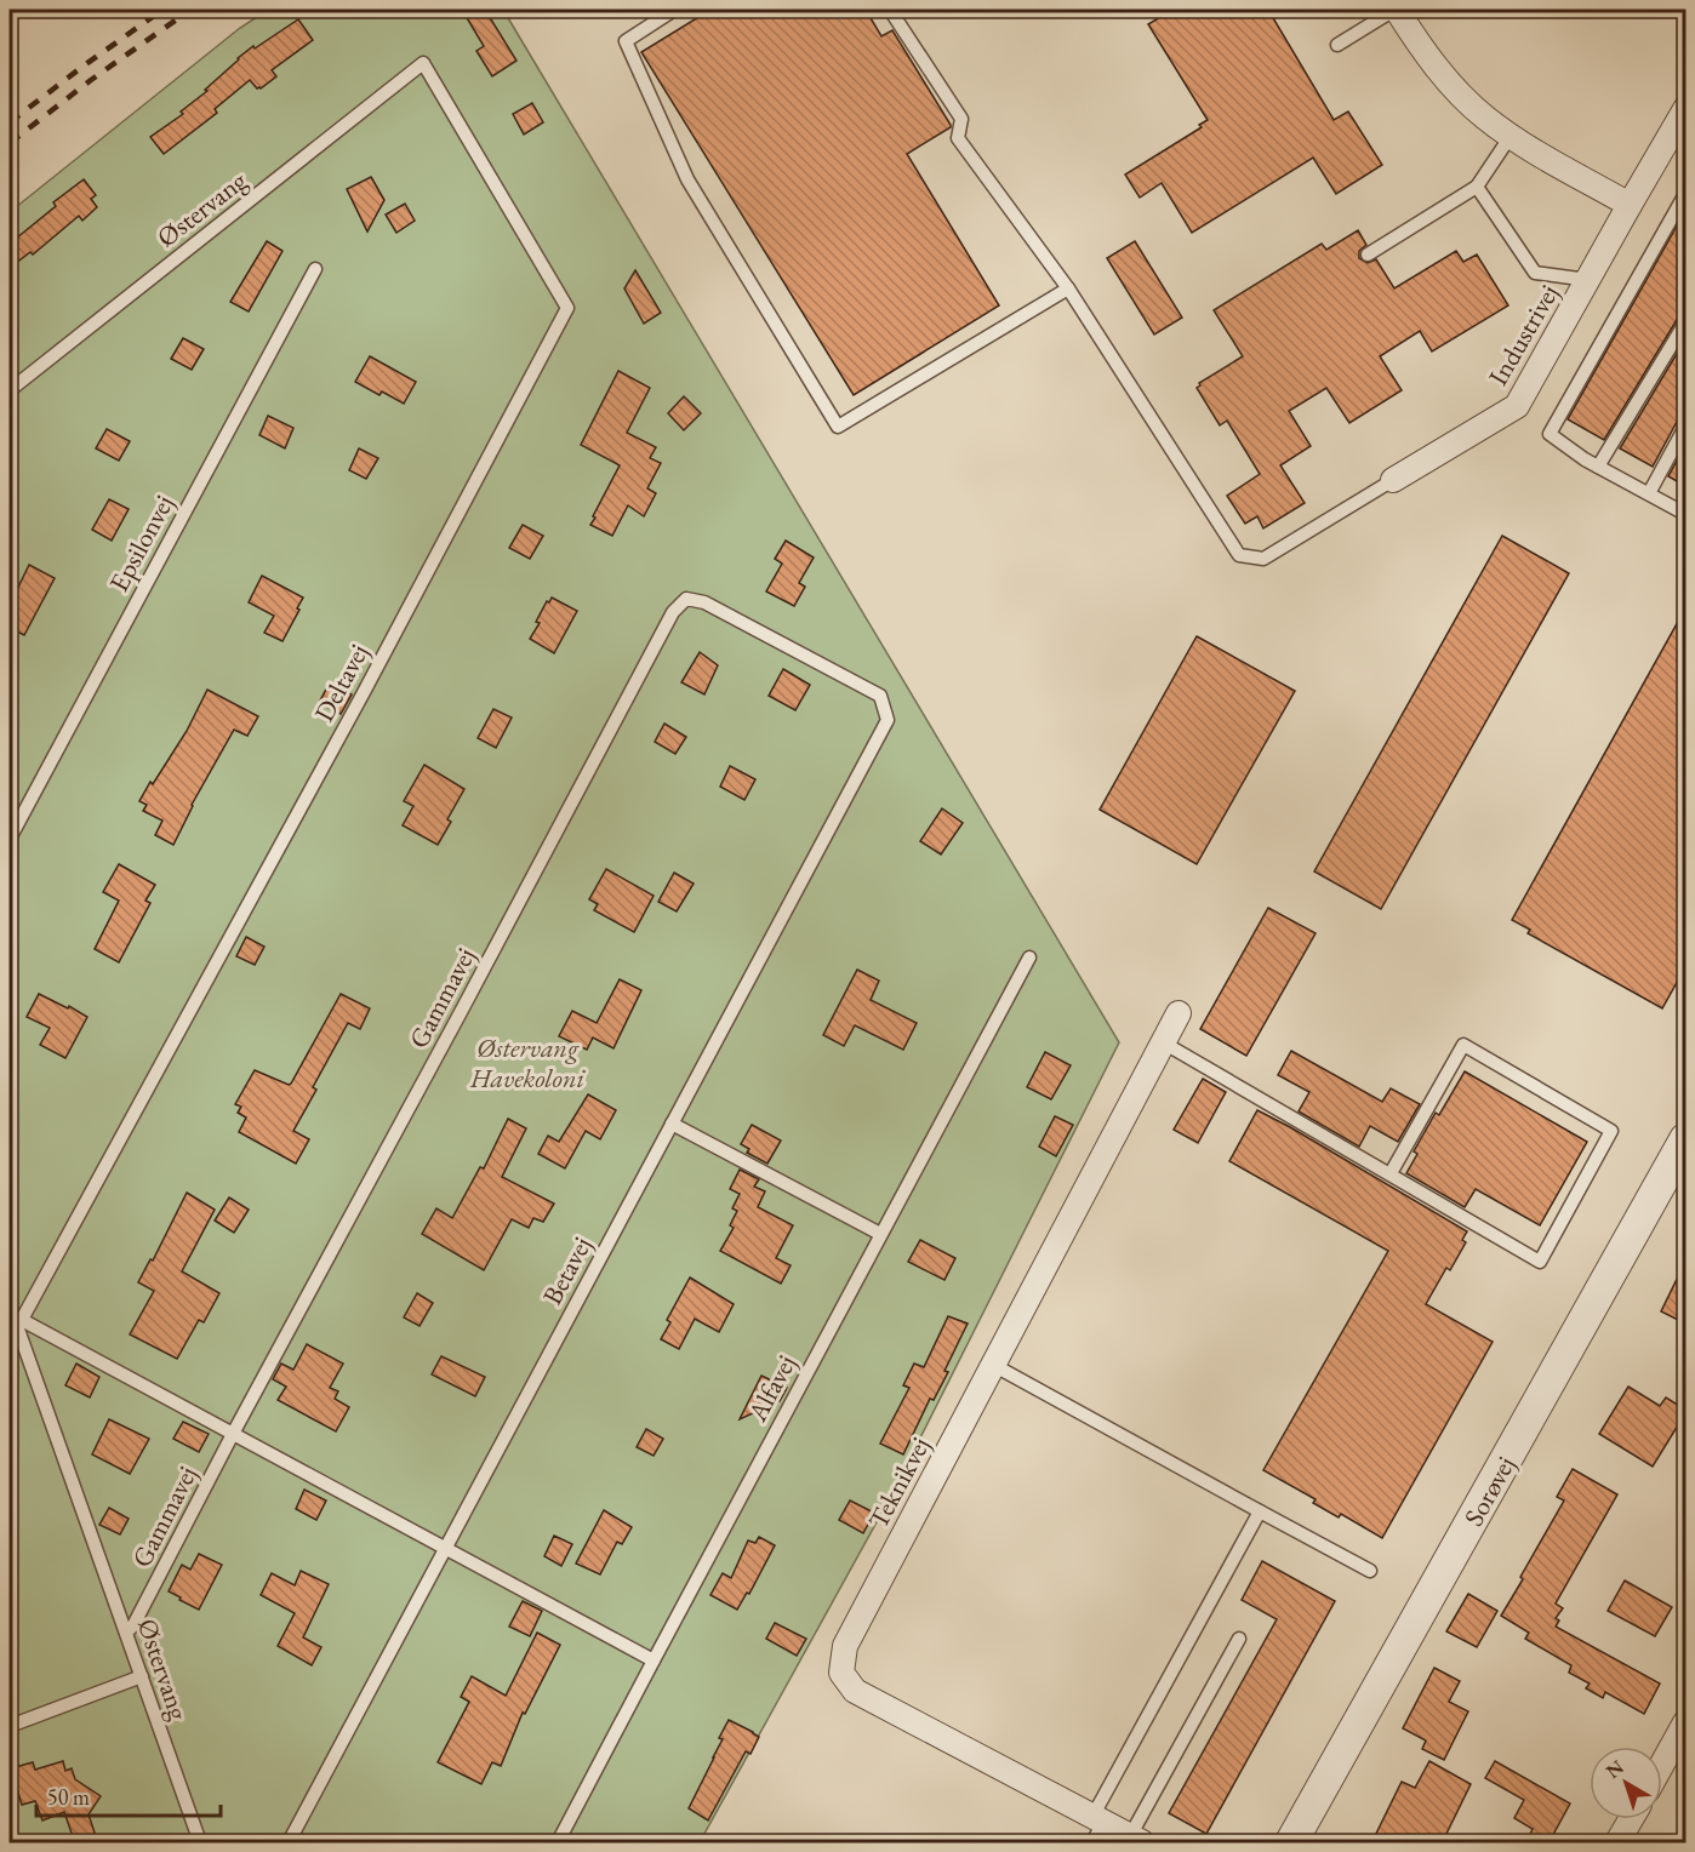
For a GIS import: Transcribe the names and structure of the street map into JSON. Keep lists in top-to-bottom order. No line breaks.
{"streets":{"street":["Industrivej","Teknikvej","Sorøvej"],"lane":["Østervang","Epsilonvej","Deltavej","Gammavej","Betavej","Alfavej"]},"crossings":[["Østervang","Deltavej"],["Østervang","Gammavej"],["Gammavej","Betavej"]],"parks":["Østervang Havekoloni"],"scale_bar":"50 m","north":"top left"}
